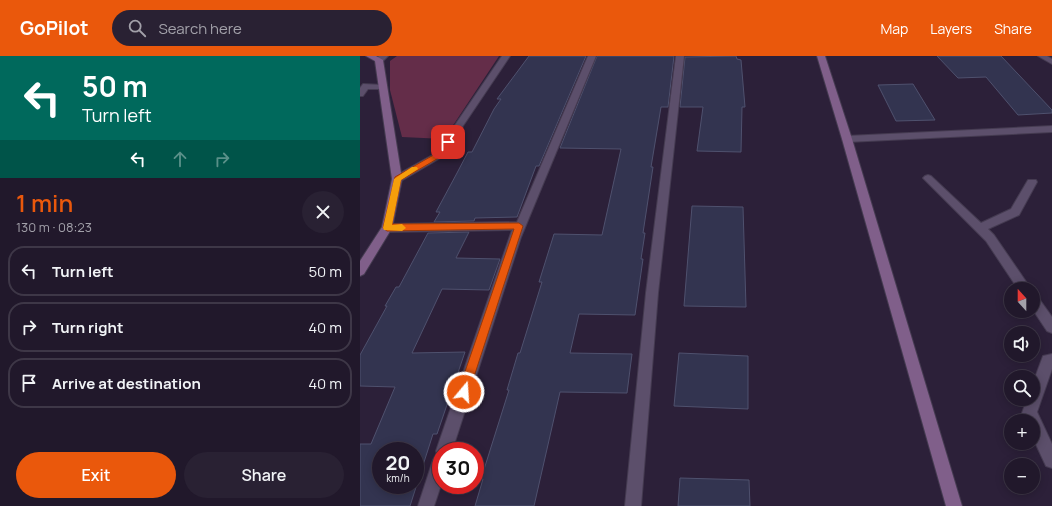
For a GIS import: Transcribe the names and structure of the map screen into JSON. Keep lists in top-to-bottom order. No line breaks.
{"north":"top","page":{"header":"GoPilot","search":"Search here","nav":["Map","Layers","Share"],"turn":["50 m","Turn left"],"heading":["1 min","130 m · 08:23"],"list":[{"name":"Turn left","value":"50 m"},{"name":"Turn right","value":"40 m"},{"name":"Arrive at destination","value":"40 m"}],"map_buttons":["+","−"],"speed":"20 km/h","limit":"30","buttons":["Exit","Share"]}}
